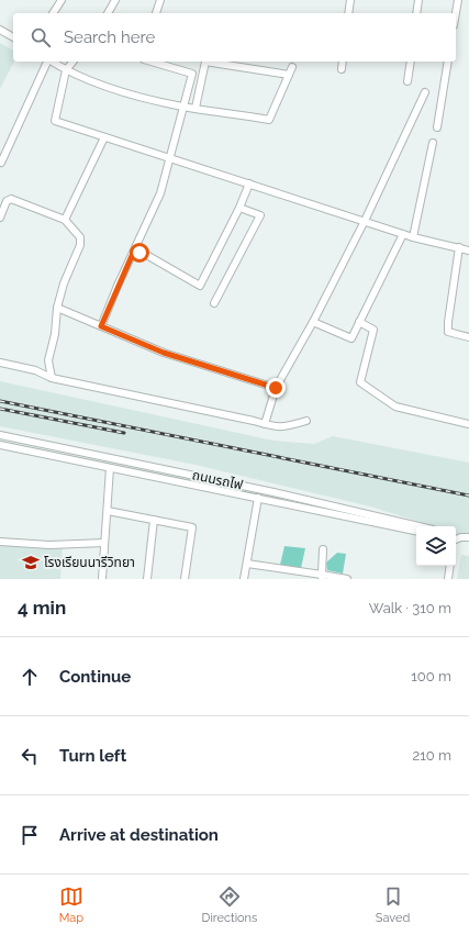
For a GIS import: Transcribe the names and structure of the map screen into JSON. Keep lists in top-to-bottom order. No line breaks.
{"streets":{"street":["ถนนรถไฟ"]},"places":{"school or university":["โรงเรียนนารีวิทยา"]},"page":{"search":"Search here","heading":["4 min","Walk · 310 m"],"list":[["Continue","100 m"],["Turn left","210 m"],"Arrive at destination"],"nav":["Map","Directions","Saved"]}}
